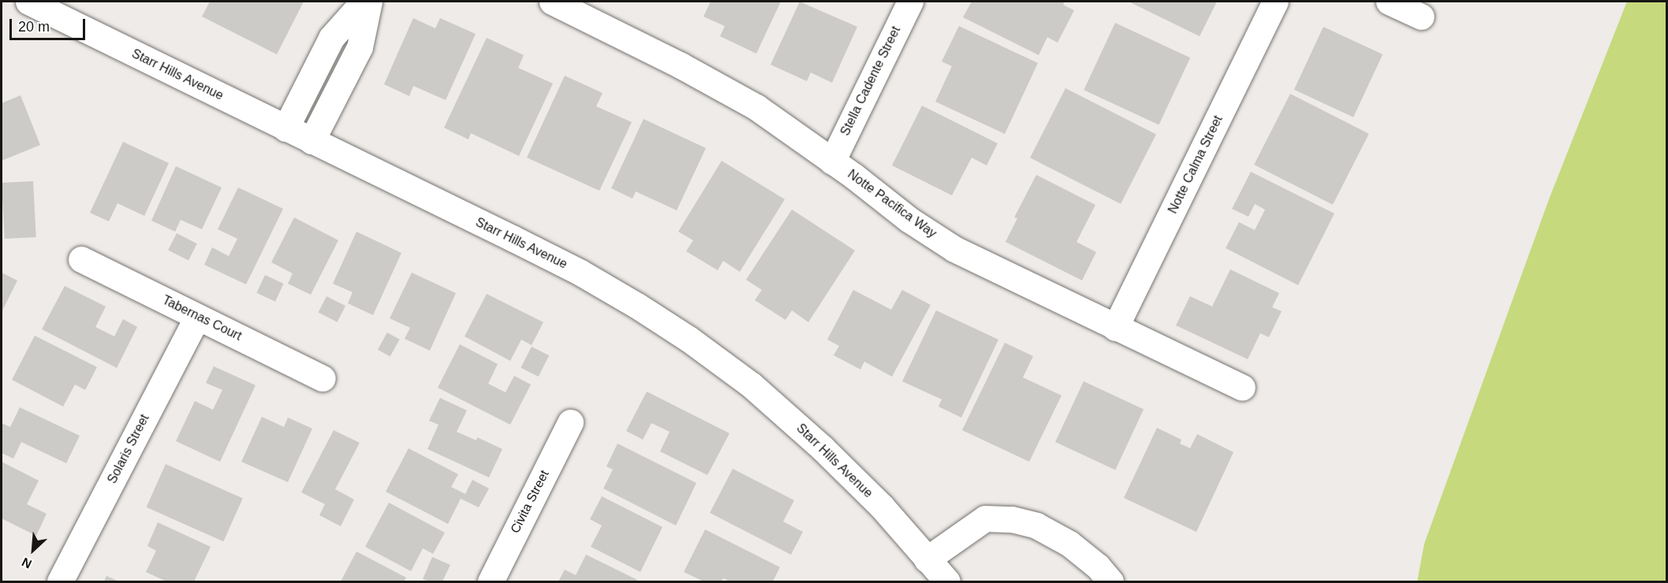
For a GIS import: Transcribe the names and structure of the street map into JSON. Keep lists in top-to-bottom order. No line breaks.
{"streets":{"street":["Starr Hills Avenue","Stella Cadente Street","Notte Calma Street","Notte Pacifica Way","Tabernas Court","Solaris Street","Civita Street"]},"crossings":[["Stella Cadente Street","Notte Pacifica Way"],["Notte Calma Street","Notte Pacifica Way"],["Tabernas Court","Solaris Street"]],"scale_bar":"20 m","north":"bottom left"}
